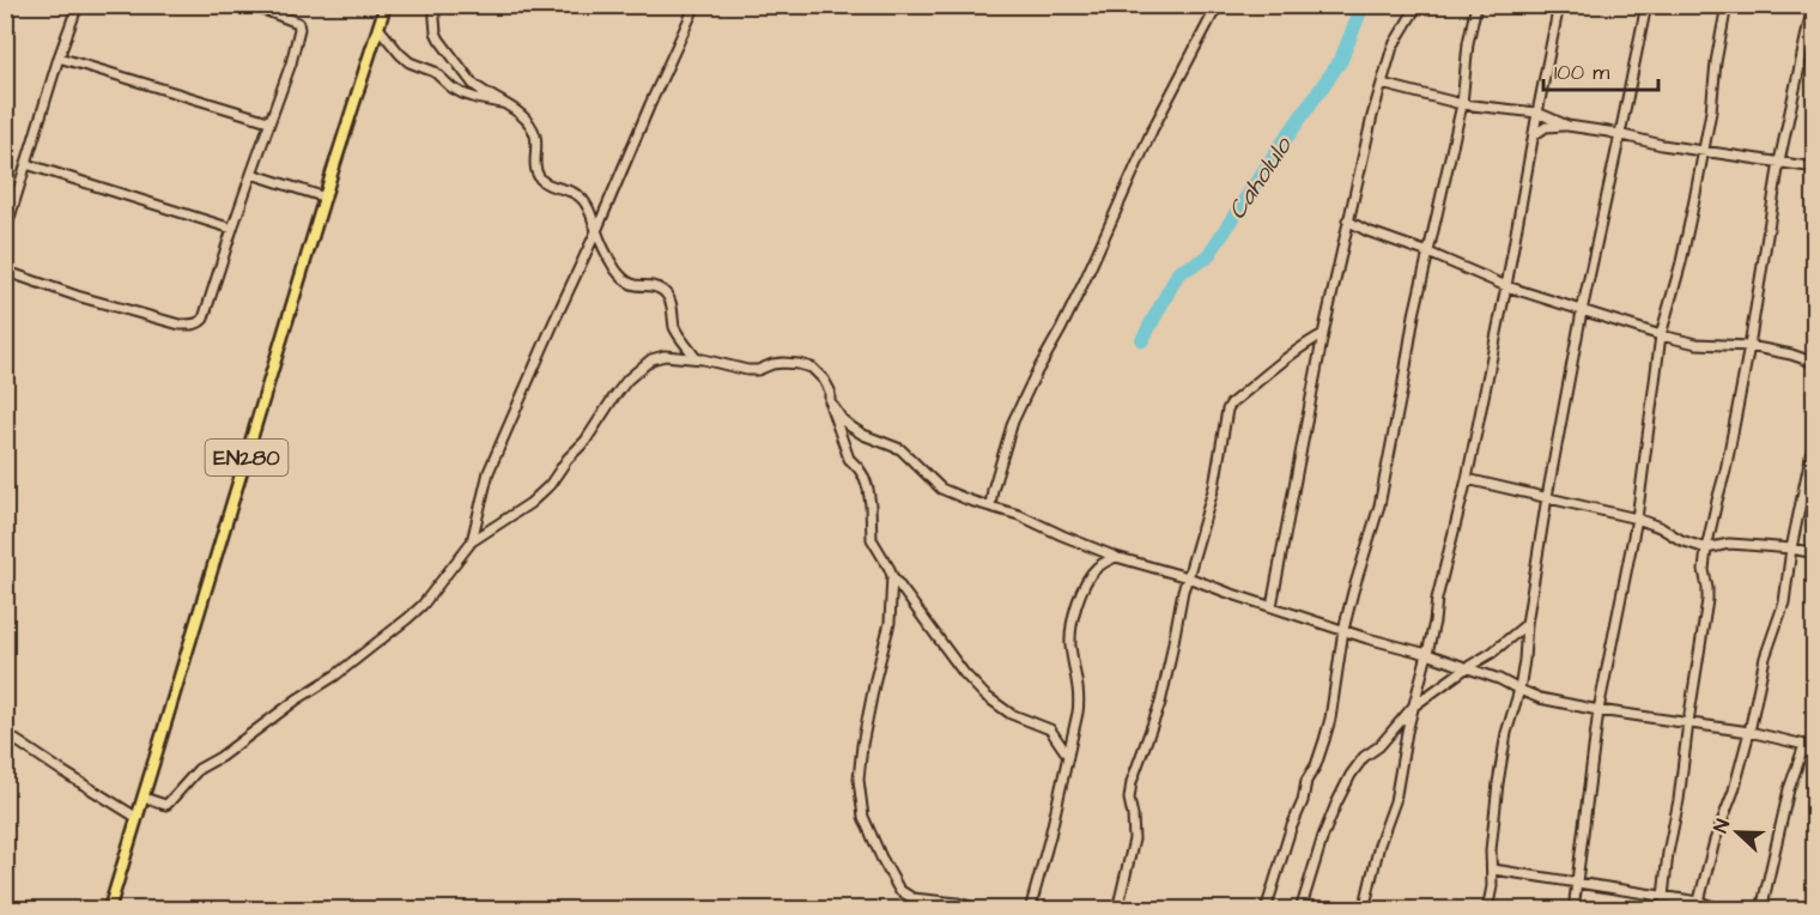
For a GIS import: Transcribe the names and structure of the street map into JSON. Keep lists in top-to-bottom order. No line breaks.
{"streets":{"main road":["EN280"]},"water":["Caholulo"],"scale_bar":"100 m","north":"left"}
